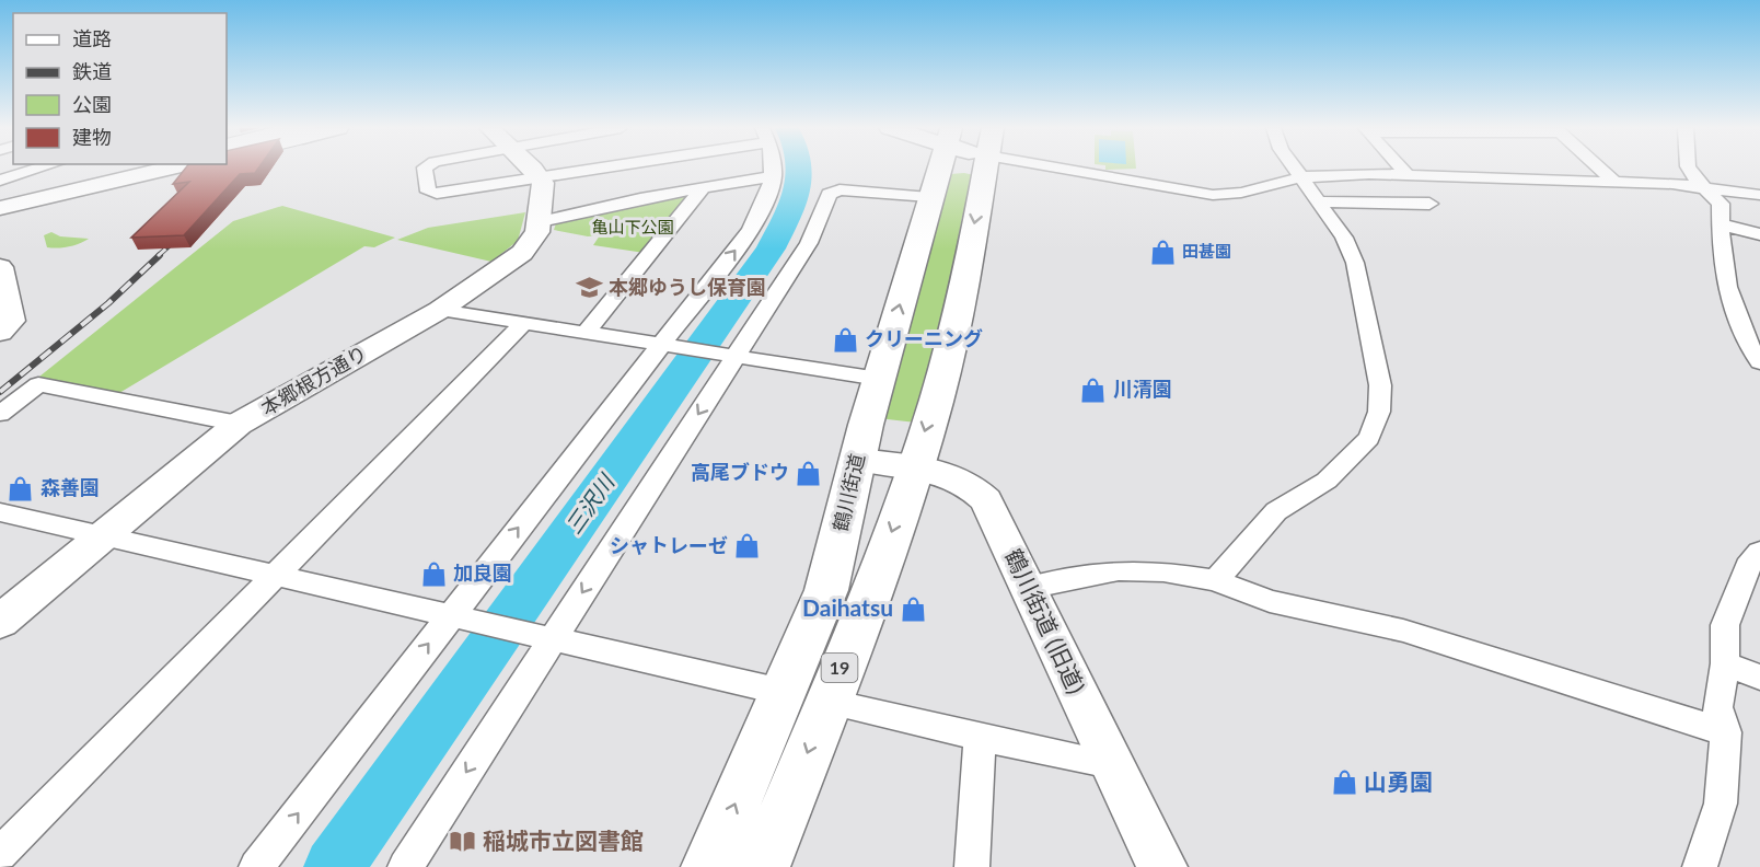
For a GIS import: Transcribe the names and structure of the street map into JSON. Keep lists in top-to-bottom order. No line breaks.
{"streets":{"main road":["鶴川街道","19"],"street":["本郷根方通り","鶴川街道 (旧道)"]},"crossings":[["鶴川街道","鶴川街道 (旧道)"]],"water":["三沢川"],"parks":["亀山下公園"],"places":{"shop":["田甚園","クリーニング","川清園","高尾ブドウ","森善園","シャトレーゼ","加良園","Daihatsu","山勇園"],"school or university":["本郷ゆうし保育園"],"library":["稲城市立図書館"]},"legend":["道路","鉄道","公園","建物"]}
